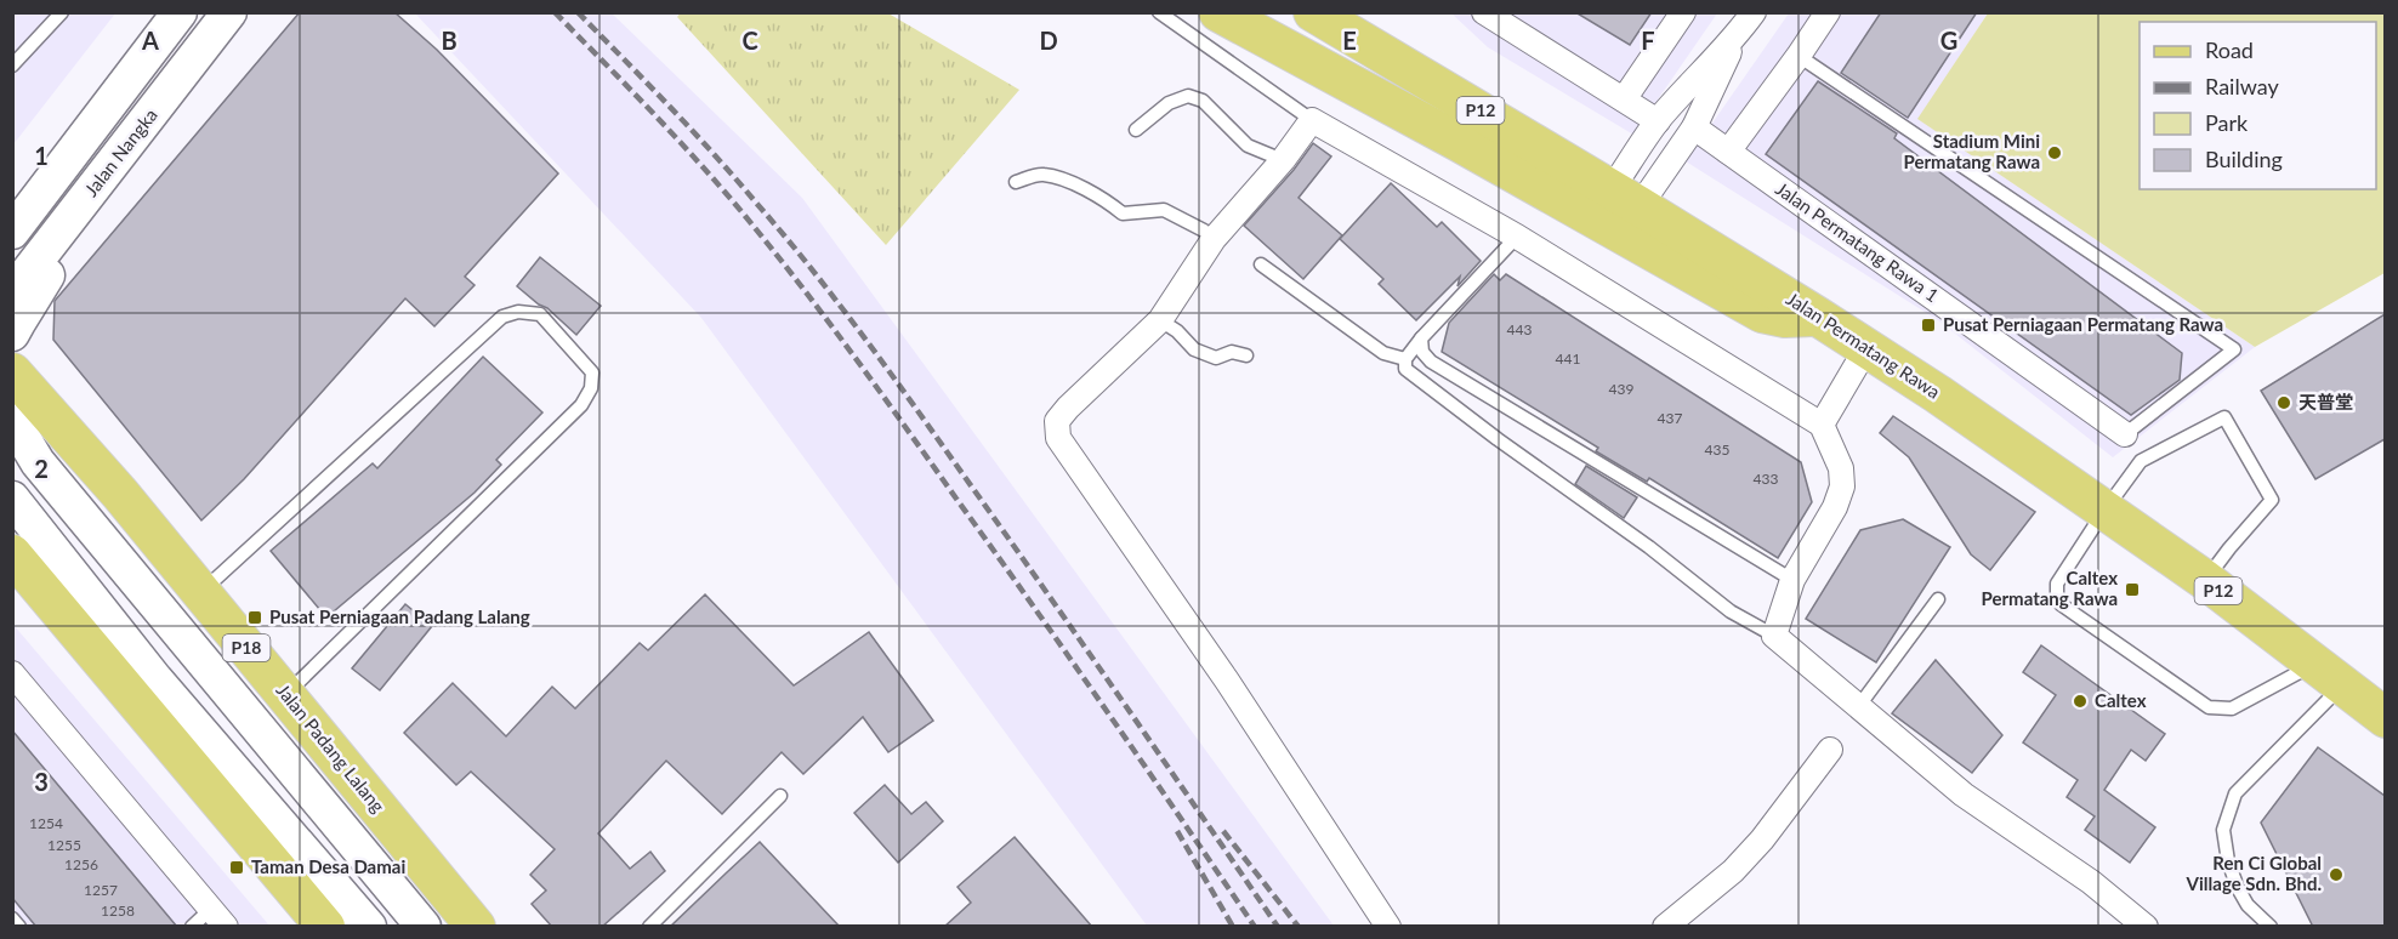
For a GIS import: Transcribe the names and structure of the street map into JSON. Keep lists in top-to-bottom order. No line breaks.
{"streets":{"main road":["P12","Jalan Permatang Rawa","P18","Jalan Padang Lalang"],"street":["Jalan Nangka","Jalan Permatang Rawa 1"]},"places":{"other":["Stadium Mini Permatang Rawa","天普堂","Caltex","Ren Ci Global Village Sdn. Bhd."],"transit":["Pusat Perniagaan Permatang Rawa","Caltex Permatang Rawa","Pusat Perniagaan Padang Lalang","Taman Desa Damai"]},"house_numbers":["443","441","439","437","435","433","1254","1255","1256","1257","1258"],"legend":["Road","Railway","Park","Building"],"grid":{"columns":["A","B","C","D","E","F","G"],"rows":["1","2","3"]}}
